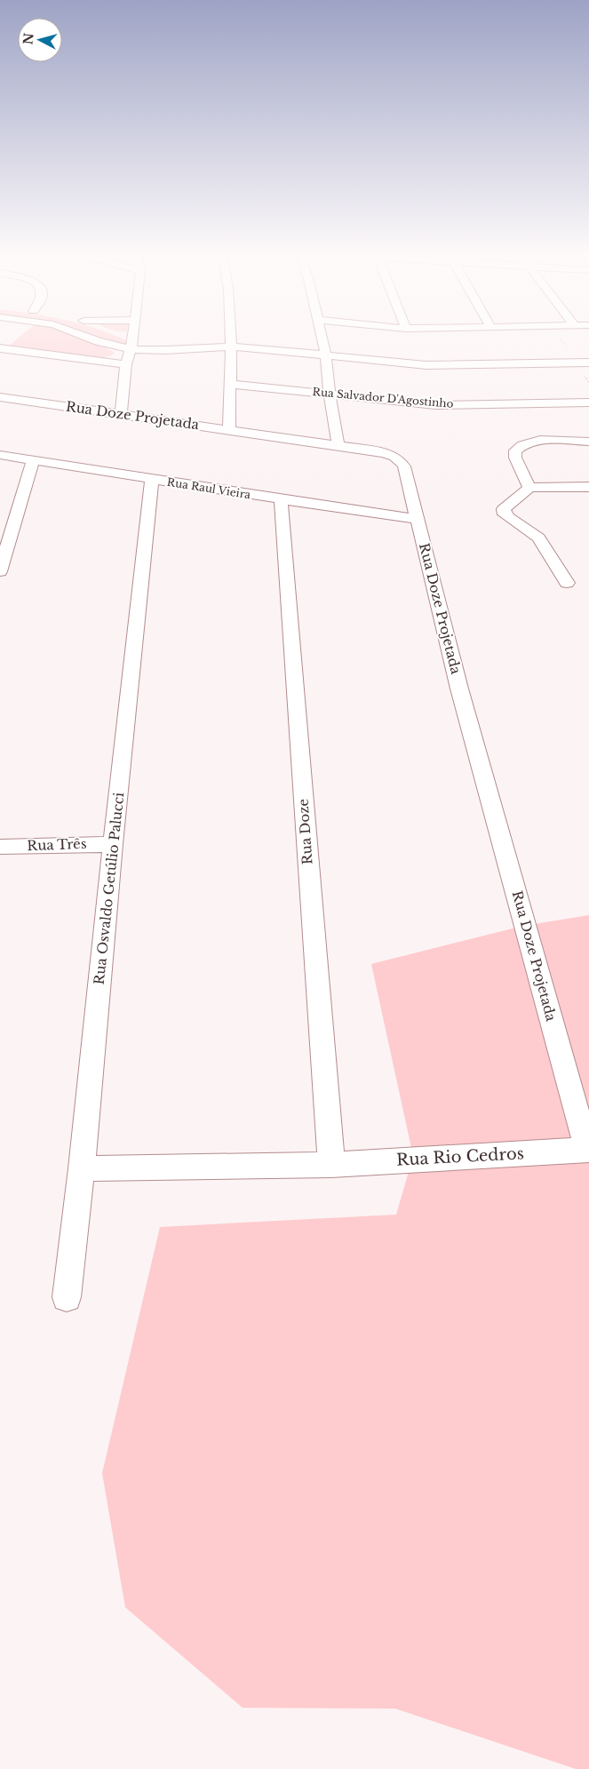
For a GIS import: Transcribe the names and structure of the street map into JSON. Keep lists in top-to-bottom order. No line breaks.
{"streets":{"street":["Rua Salvador D'Agostinho","Rua Doze Projetada","Rua Raul Vieira","Rua Doze","Rua Três","Rua Osvaldo Getúlio Palucci","Rua Rio Cedros"]},"crossings":[["Rua Doze Projetada","Rua Raul Vieira"],["Rua Doze Projetada","Rua Rio Cedros"],["Rua Raul Vieira","Rua Doze"],["Rua Raul Vieira","Rua Osvaldo Getúlio Palucci"],["Rua Doze","Rua Rio Cedros"],["Rua Três","Rua Osvaldo Getúlio Palucci"],["Rua Osvaldo Getúlio Palucci","Rua Rio Cedros"]],"north":"left"}
